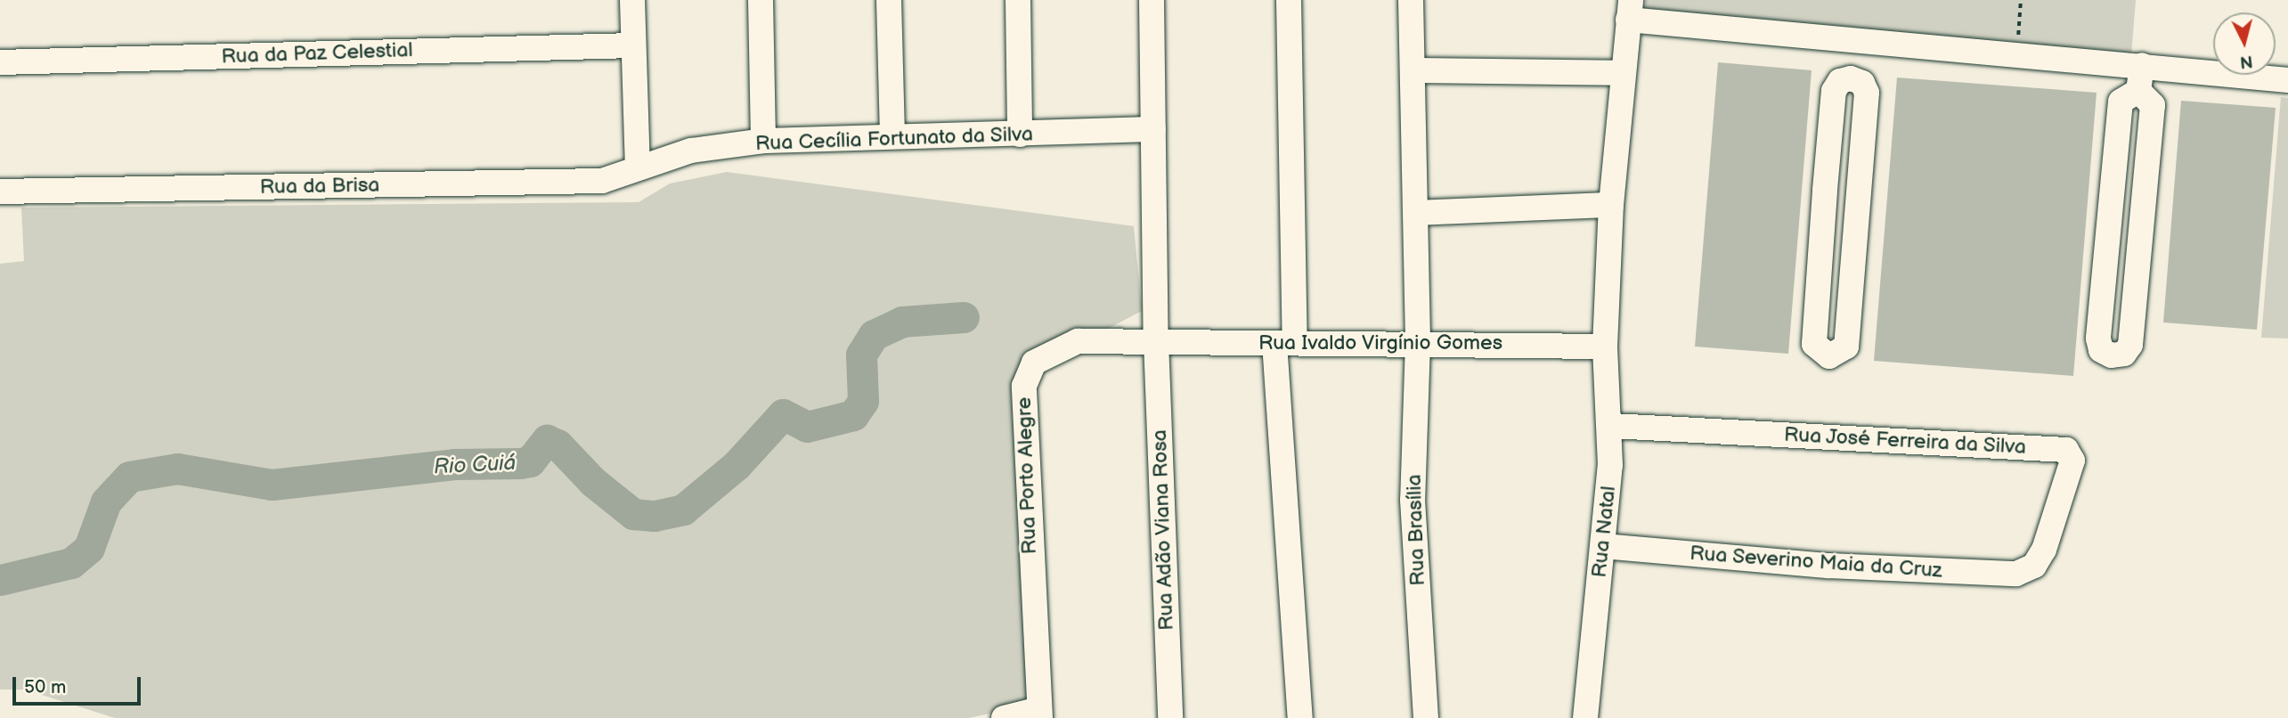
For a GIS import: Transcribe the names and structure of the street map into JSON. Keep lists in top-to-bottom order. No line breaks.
{"streets":{"street":["Rua da Paz Celestial","Rua Cecília Fortunato da Silva","Rua da Brisa","Rua Ivaldo Virgínio Gomes","Rua José Ferreira da Silva","Rua Porto Alegre","Rua Adão Viana Rosa","Rua Brasília","Rua Natal","Rua Severino Maia da Cruz"]},"crossings":[["Rua Cecília Fortunato da Silva","Rua da Brisa"],["Rua Cecília Fortunato da Silva","Rua Adão Viana Rosa"],["Rua Ivaldo Virgínio Gomes","Rua Porto Alegre"],["Rua Ivaldo Virgínio Gomes","Rua Adão Viana Rosa"],["Rua Ivaldo Virgínio Gomes","Rua Brasília"],["Rua Ivaldo Virgínio Gomes","Rua Natal"],["Rua José Ferreira da Silva","Rua Natal"],["Rua José Ferreira da Silva","Rua Severino Maia da Cruz"],["Rua Porto Alegre","Rua Adão Viana Rosa"],["Rua Natal","Rua Severino Maia da Cruz"]],"water":["Rio Cuiá"],"scale_bar":"50 m","north":"bottom"}
